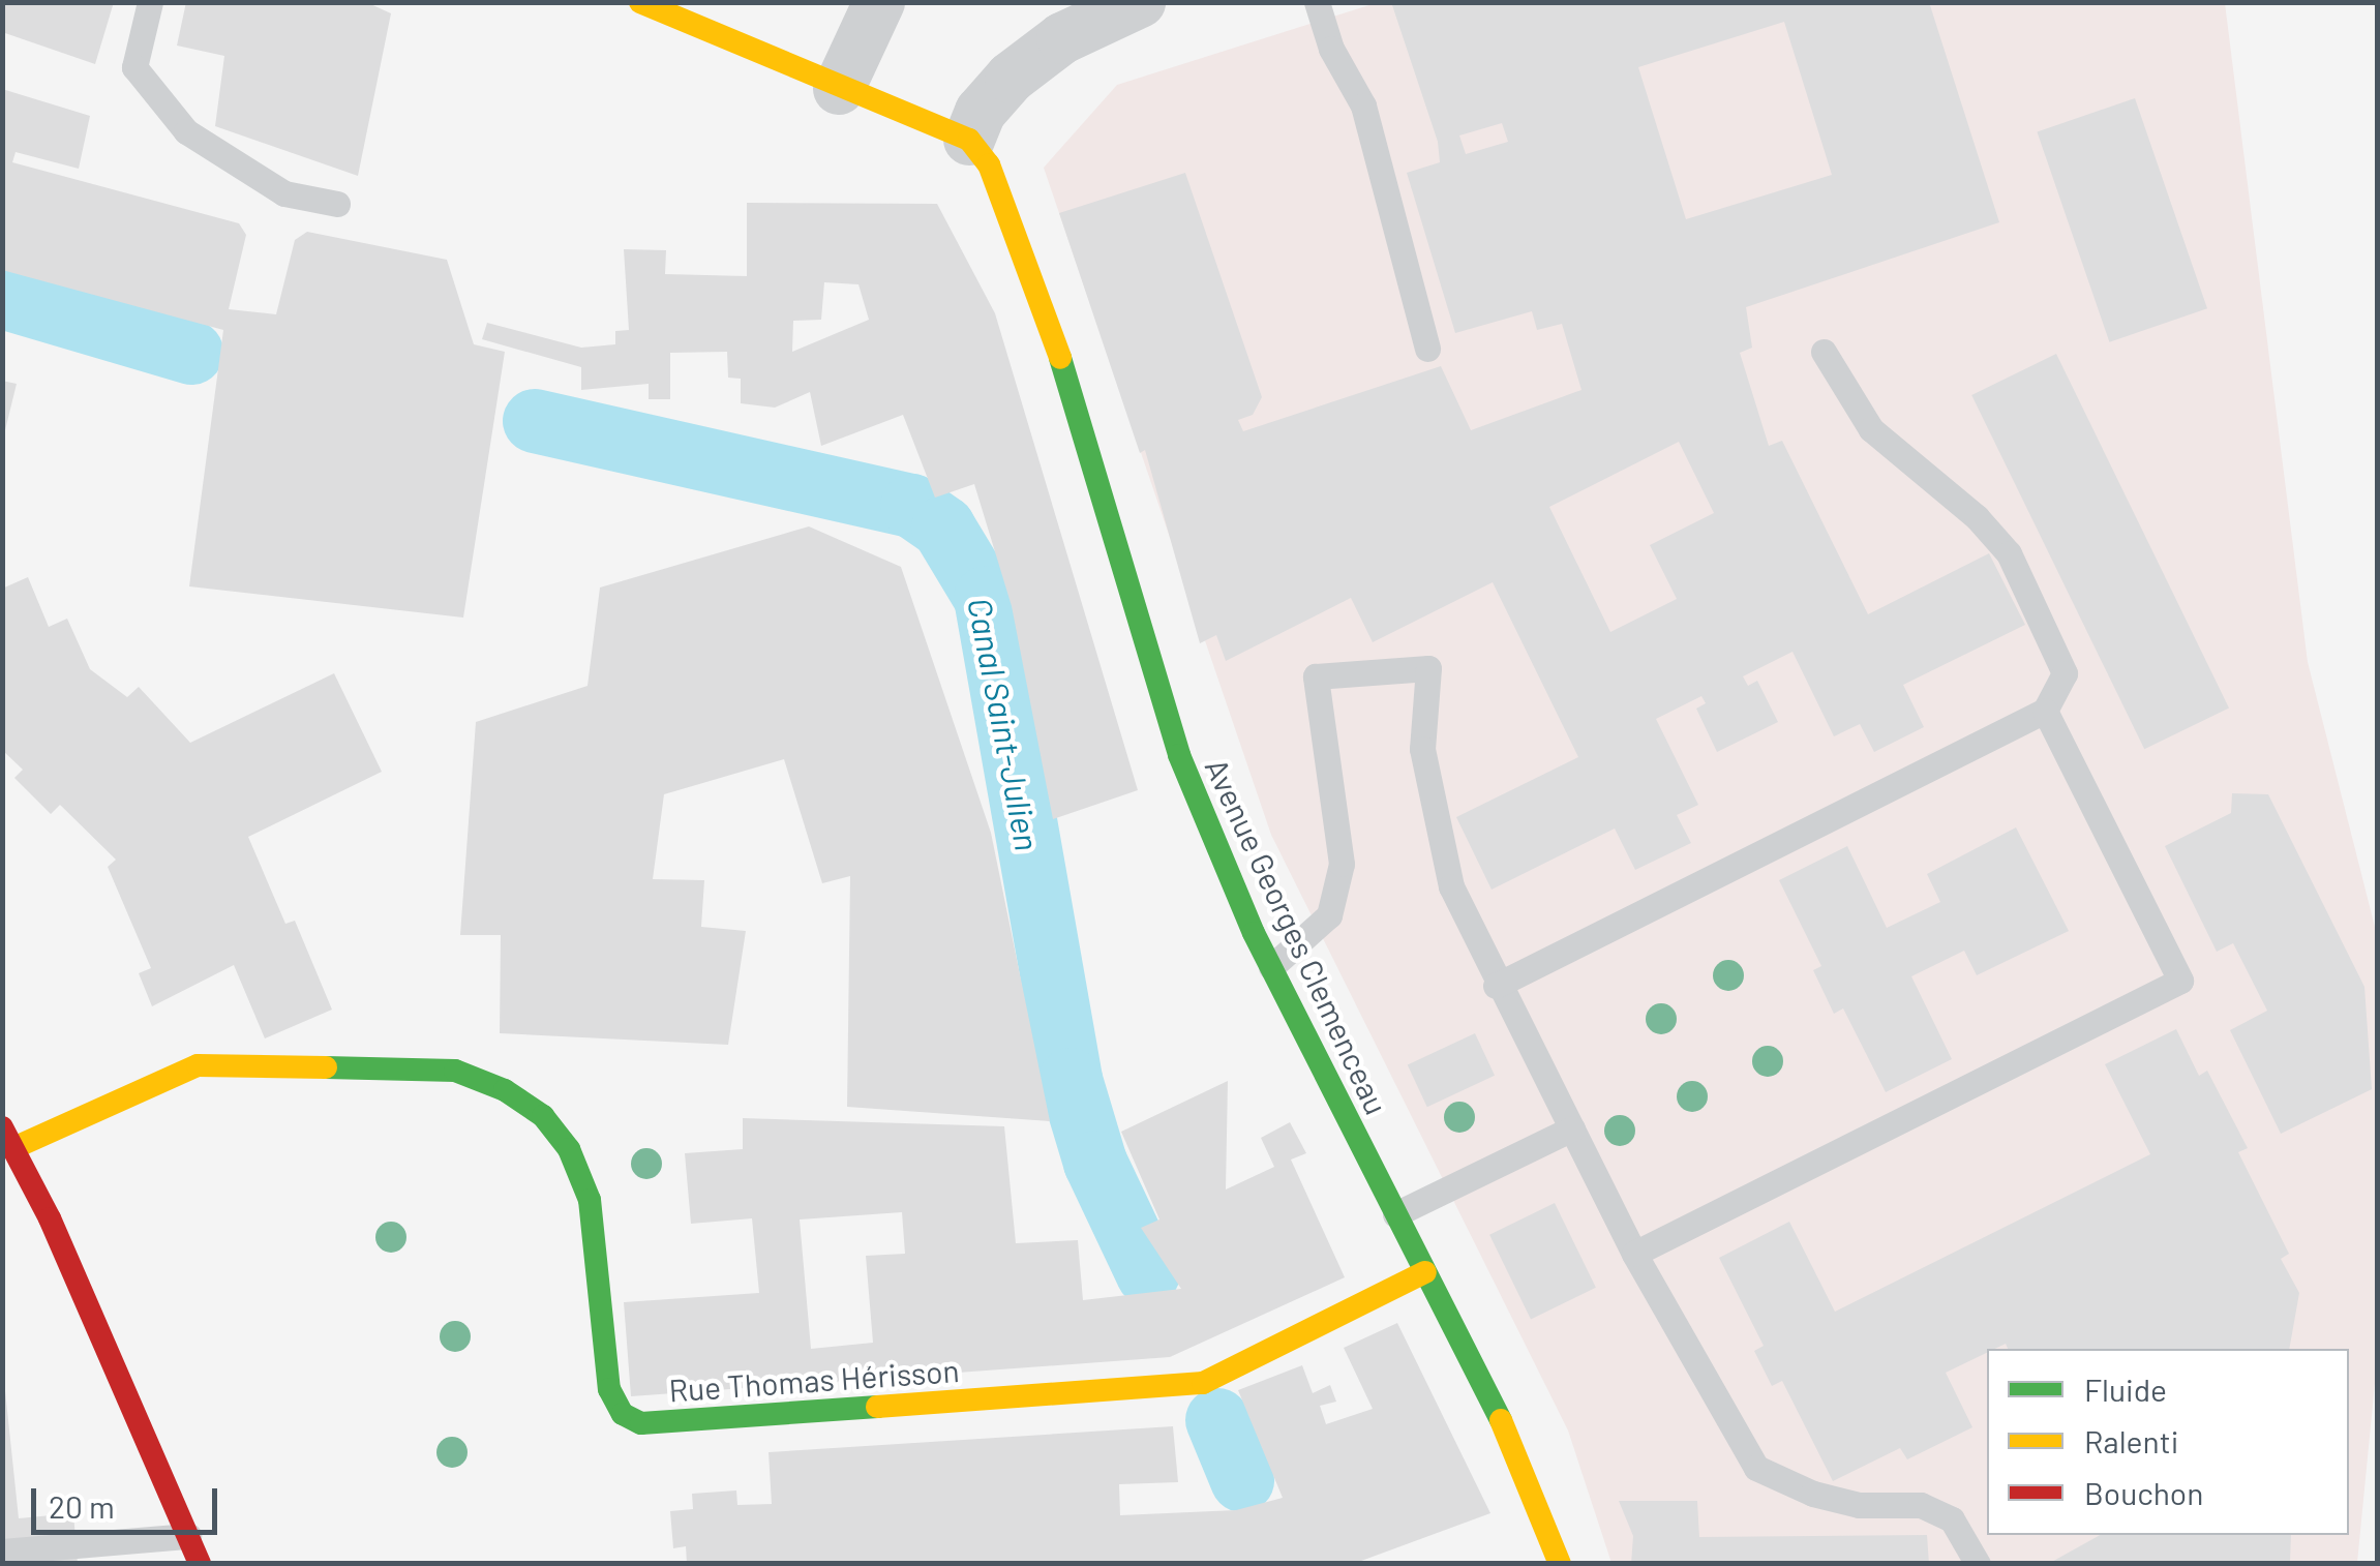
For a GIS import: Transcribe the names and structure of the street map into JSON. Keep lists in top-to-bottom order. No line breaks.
{"streets":{"street":["Avenue Georges Clemenceau","Rue Thomas Hérisson"]},"crossings":[["Avenue Georges Clemenceau","Rue Thomas Hérisson"]],"water":["Canal Saint-Julien"],"legend":["Fluide","Ralenti","Bouchon"],"scale_bar":"20 m"}
